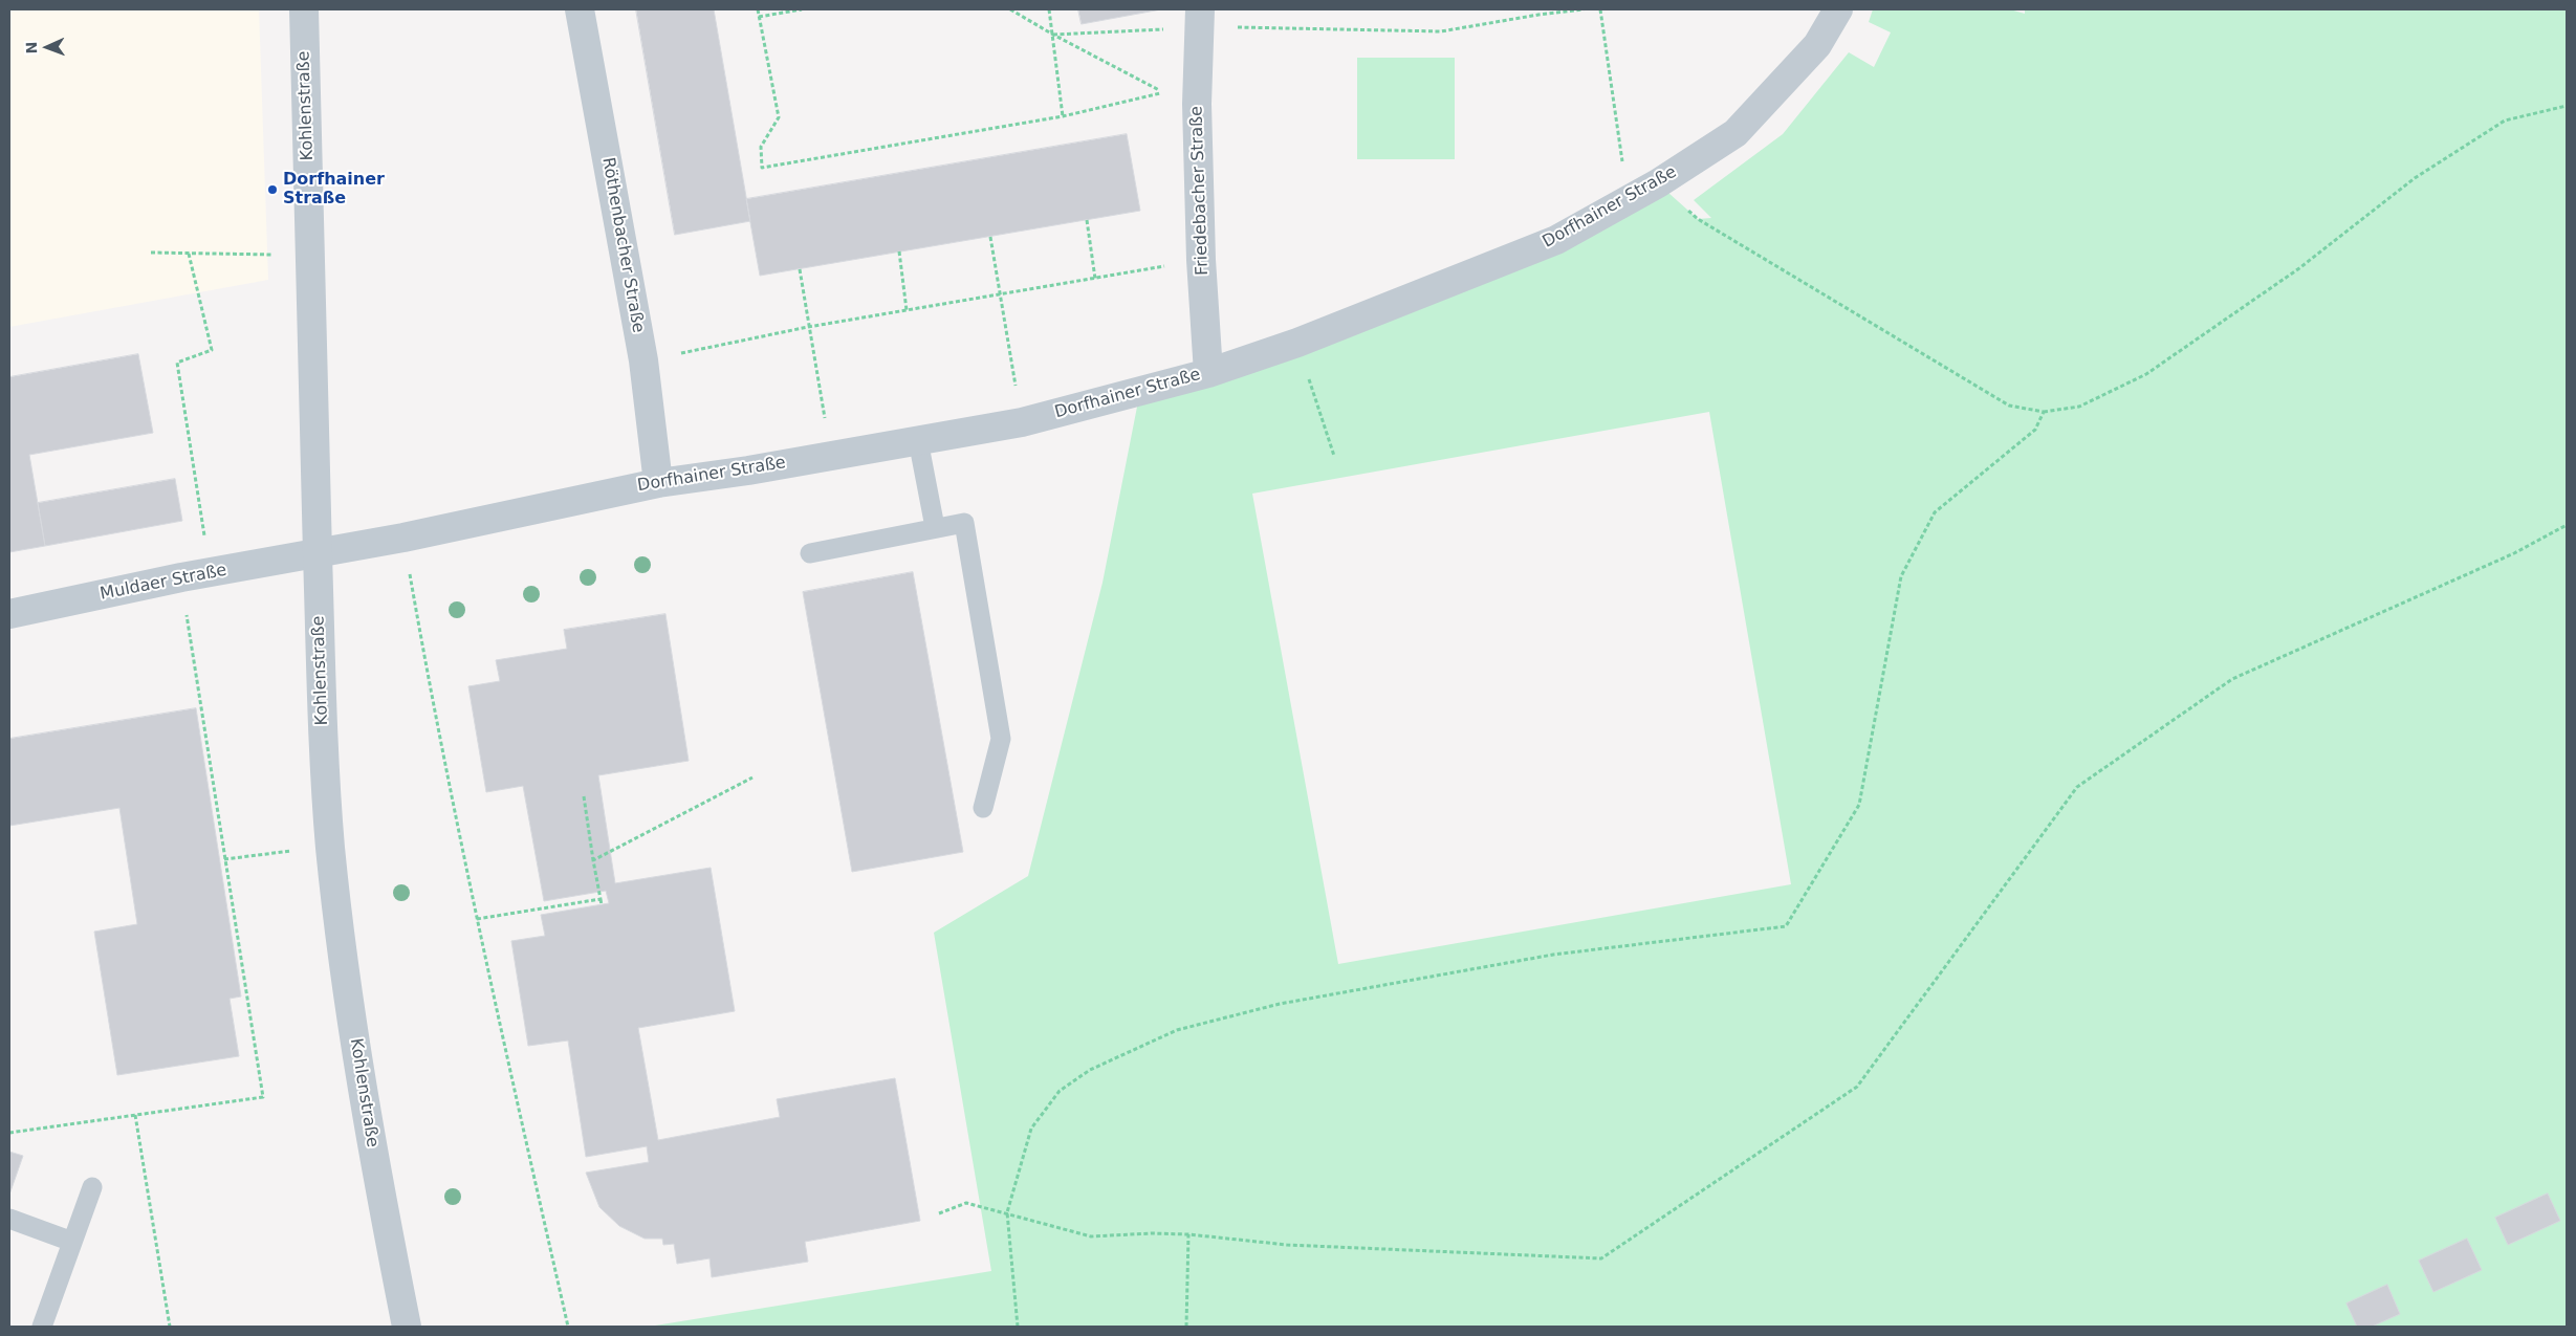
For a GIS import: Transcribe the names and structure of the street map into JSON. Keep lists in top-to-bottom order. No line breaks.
{"streets":{"street":["Kohlenstraße","Friedebacher Straße","Dorfhainer Straße","Röthenbacher Straße","Muldaer Straße"]},"crossings":[["Kohlenstraße","Dorfhainer Straße"],["Kohlenstraße","Muldaer Straße"],["Friedebacher Straße","Dorfhainer Straße"],["Dorfhainer Straße","Röthenbacher Straße"],["Dorfhainer Straße","Muldaer Straße"]],"places":["Dorfhainer Straße"],"north":"left"}
